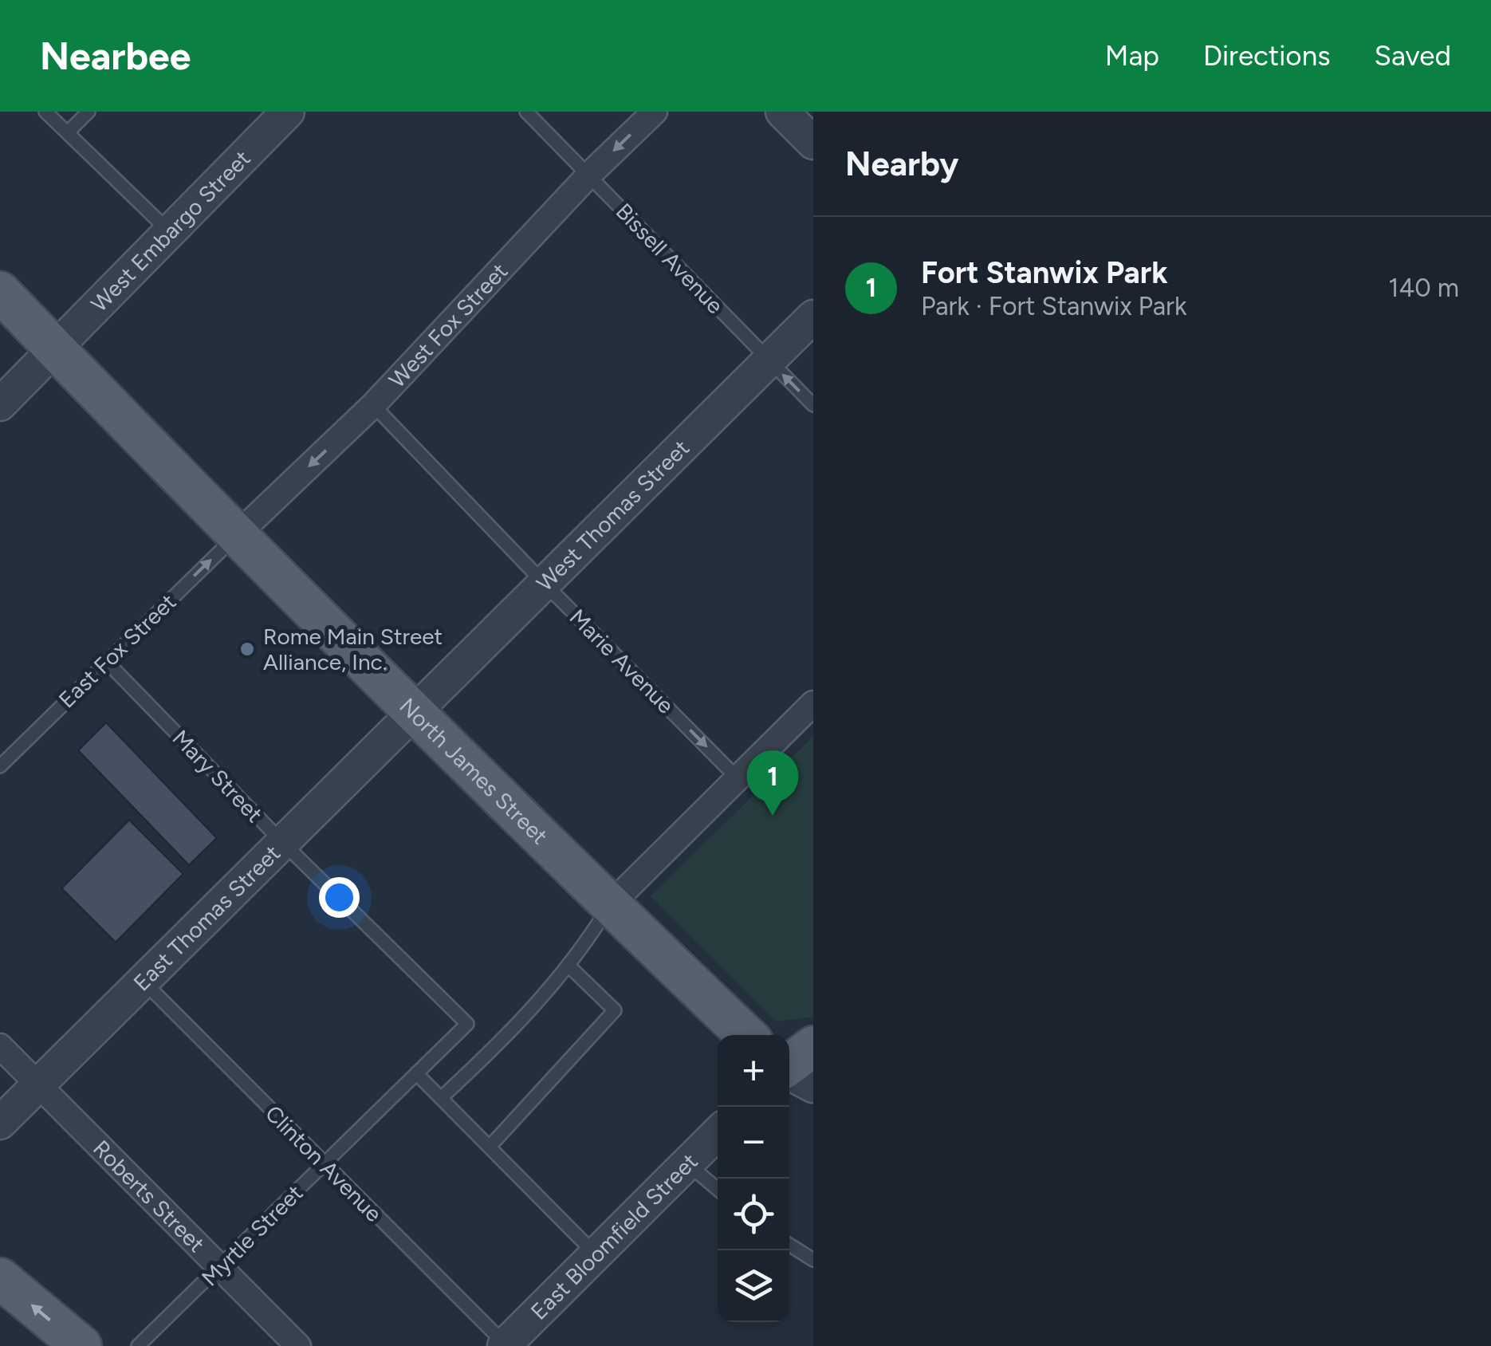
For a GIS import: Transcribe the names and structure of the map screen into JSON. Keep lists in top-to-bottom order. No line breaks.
{"streets":{"main road":["North James Street"],"street":["West Embargo Street","West Fox Street","West Thomas Street","East Thomas Street","Roberts Street","East Bloomfield Street"],"lane":["Bissell Avenue","East Fox Street","Marie Avenue","Mary Street","Clinton Avenue","Myrtle Street"]},"crossings":[["West Embargo Street","North James Street"],["Bissell Avenue","West Fox Street"],["Bissell Avenue","West Thomas Street"],["West Fox Street","East Fox Street"],["West Fox Street","Marie Avenue"],["West Fox Street","North James Street"],["West Thomas Street","Marie Avenue"],["West Thomas Street","North James Street"],["West Thomas Street","East Thomas Street"],["East Fox Street","North James Street"],["East Fox Street","Mary Street"],["North James Street","East Thomas Street"],["Mary Street","East Thomas Street"],["Mary Street","Myrtle Street"],["East Thomas Street","Clinton Avenue"],["East Thomas Street","Roberts Street"],["Clinton Avenue","Myrtle Street"],["Clinton Avenue","East Bloomfield Street"],["Roberts Street","Myrtle Street"]],"one_way":["West Fox Street","East Fox Street","Marie Avenue"],"places":["Rome Main Street Alliance, Inc."],"page":{"header":"Nearbee","nav":["Map","Directions","Saved"],"heading":"Nearby","list":[{"mark":"1","name":"Fort Stanwix Park","note":"Park · Fort Stanwix Park","value":"140 m"}],"pins":"1","map_buttons":["+","−"]}}
